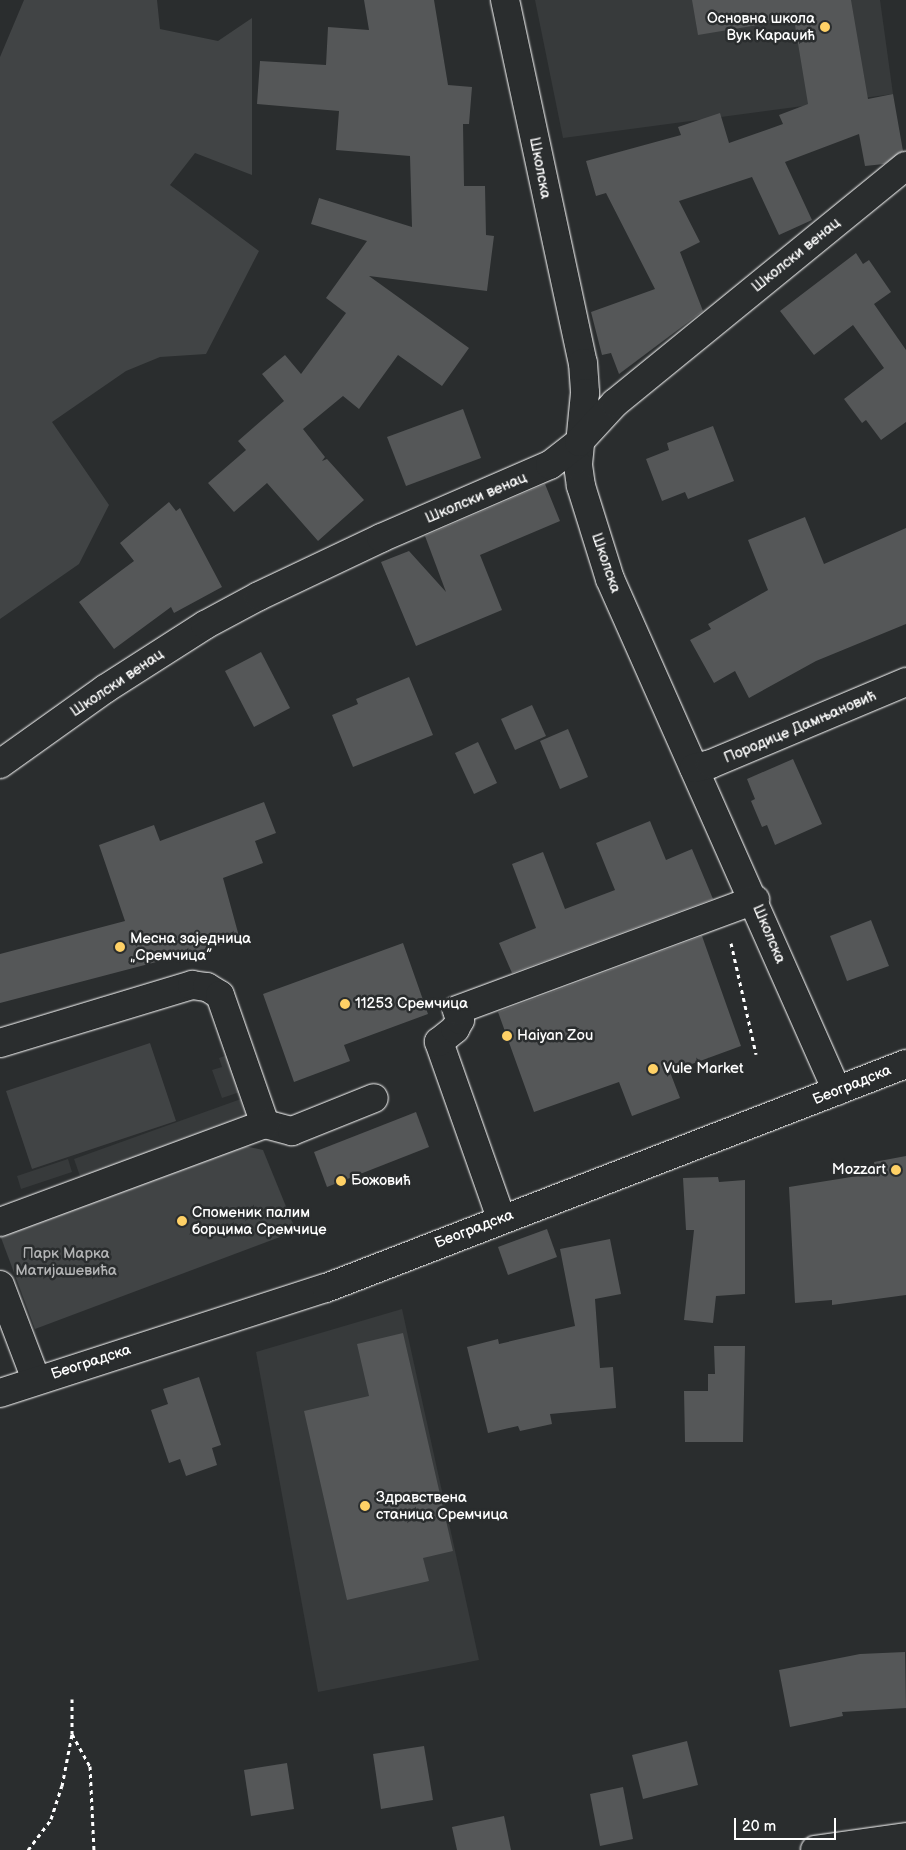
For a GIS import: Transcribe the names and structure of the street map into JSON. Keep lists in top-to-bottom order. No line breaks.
{"streets":{"street":["Школска","Школски венац","Породице Дамњановић","Београдска"]},"crossings":[["Школска","Школски венац"],["Школска","Породице Дамњановић"],["Школска","Београдска"]],"parks":["Парк Марка Матијашевића"],"places":["Основна школа Вук Караџић","Месна заједница „Сремчица”","11253 Сремчица","Haiyan Zou","Vule Market","Mozzart","Божовић","Споменик палим борцима Сремчице","Здравствена станица Сремчица"],"scale_bar":"20 m"}
